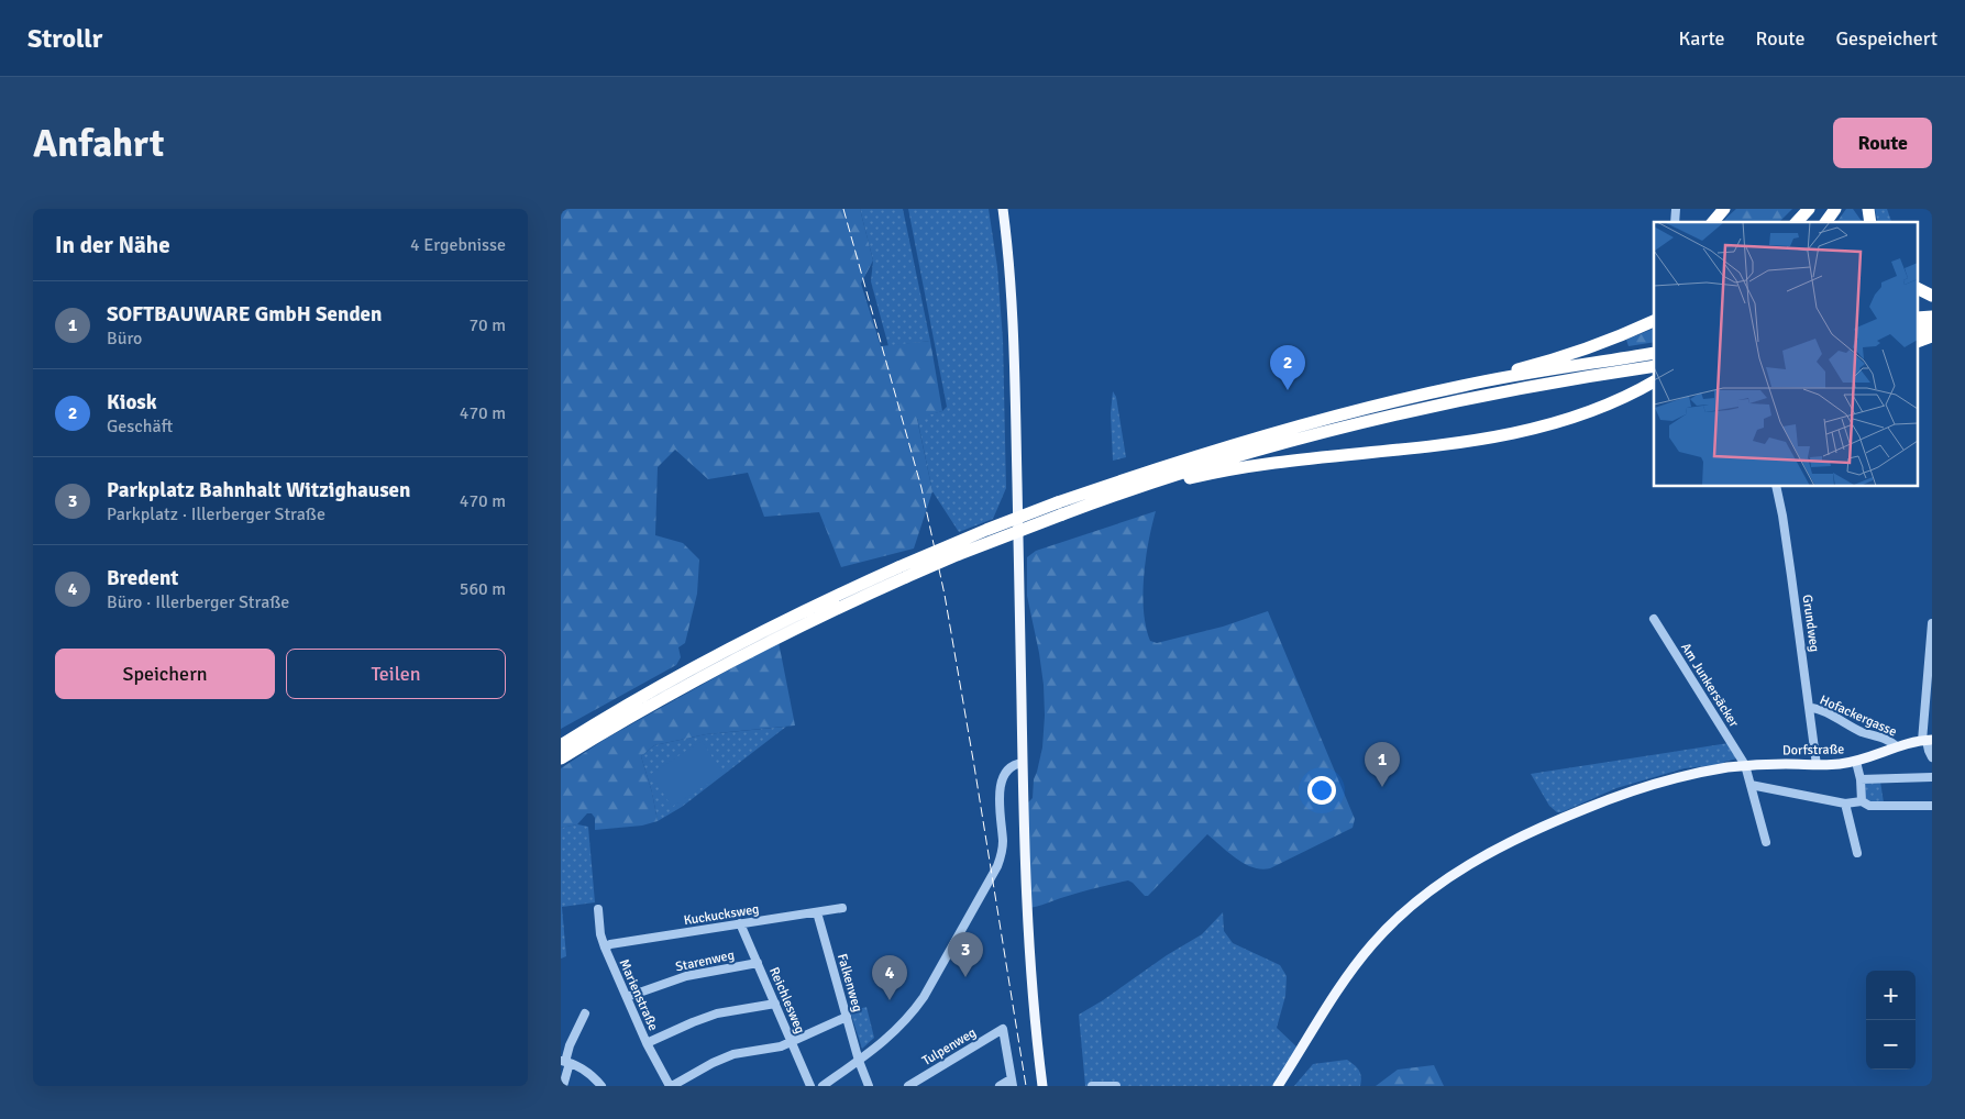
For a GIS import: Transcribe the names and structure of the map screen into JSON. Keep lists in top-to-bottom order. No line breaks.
{"streets":{"main road":["Dorfstraße"],"street":["Grundweg","Am Junkersäcker","Hofackergasse","Kuckucksweg","Starenweg","Falkenweg","Marienstraße","Reichlesweg","Tulpenweg"]},"crossings":[["Grundweg","Hofackergasse"],["Grundweg","Dorfstraße"],["Am Junkersäcker","Dorfstraße"],["Hofackergasse","Dorfstraße"],["Kuckucksweg","Falkenweg"],["Kuckucksweg","Marienstraße"],["Kuckucksweg","Reichlesweg"],["Starenweg","Marienstraße"],["Starenweg","Reichlesweg"]],"page":{"header":"Strollr","nav":["Karte","Route","Gespeichert"],"buttons":["Route",["Speichern","Teilen"]],"title":"Anfahrt","heading":["In der Nähe","4 Ergebnisse"],"list":[{"mark":"1","name":"SOFTBAUWARE GmbH Senden","note":"Büro","value":"70 m"},{"mark":"2","name":"Kiosk","note":"Geschäft","value":"470 m"},{"mark":"3","name":"Parkplatz Bahnhalt Witzighausen","note":"Parkplatz · Illerberger Straße","value":"470 m"},{"mark":"4","name":"Bredent","note":"Büro · Illerberger Straße","value":"560 m"}],"pins":["2","1","3","4"],"map_buttons":["+","−"]}}
